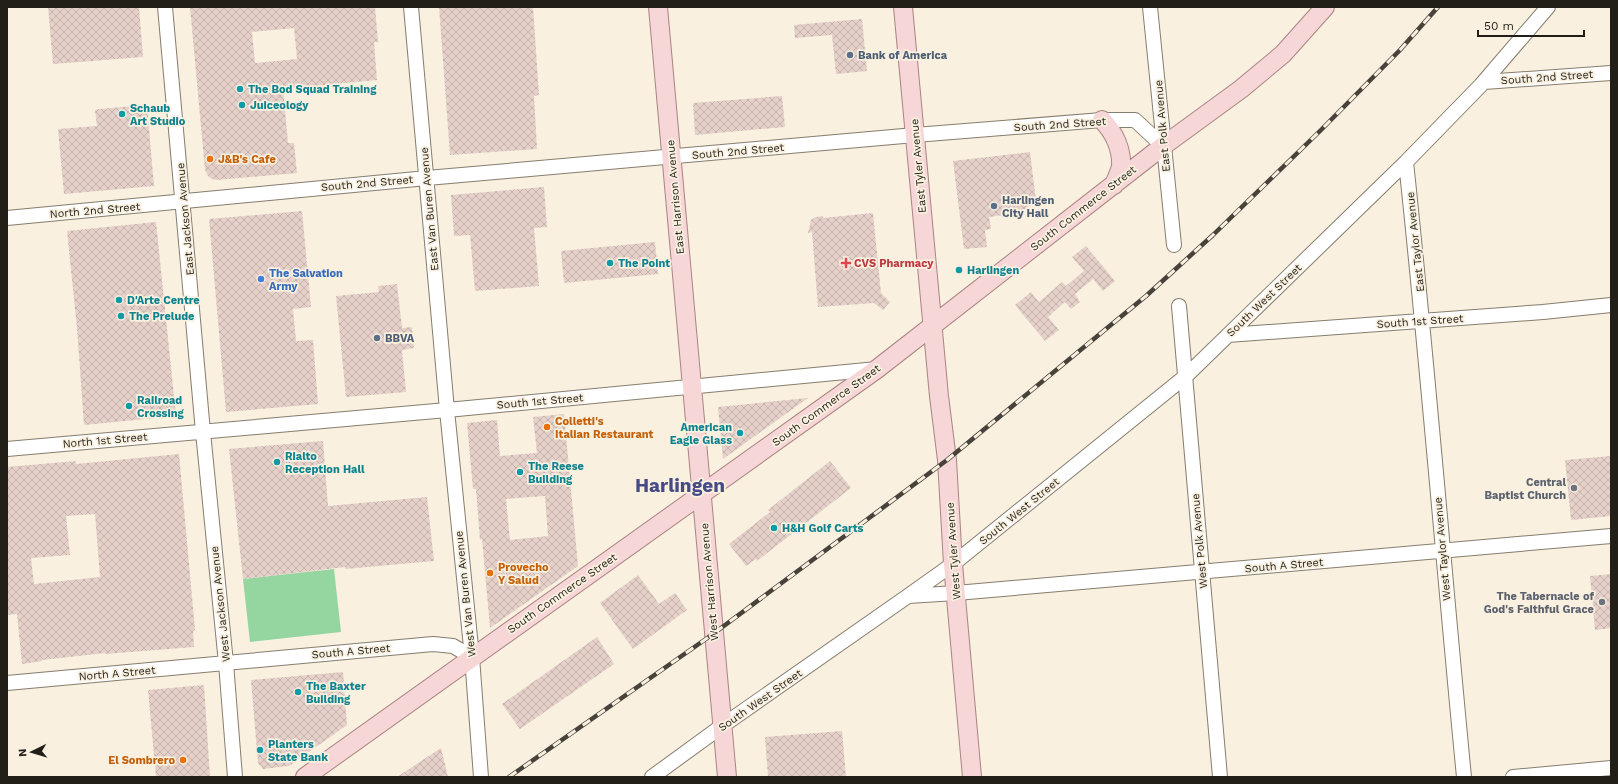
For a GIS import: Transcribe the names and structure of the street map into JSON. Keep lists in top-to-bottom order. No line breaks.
{"streets":{"main road":["East Tyler Avenue","East Harrison Avenue","South Commerce Street","West Tyler Avenue","West Harrison Avenue"],"street":["South 2nd Street","East Polk Avenue","East Van Buren Avenue","North 2nd Street","East Jackson Avenue","East Taylor Avenue","South West Street","South 1st Street","North 1st Street","West Polk Avenue","West Taylor Avenue","South A Street","West Van Buren Avenue","West Jackson Avenue","North A Street"]},"crossings":[["South 2nd Street","East Polk Avenue"],["South 2nd Street","East Tyler Avenue"],["South 2nd Street","East Harrison Avenue"],["South 2nd Street","South Commerce Street"],["South 2nd Street","East Van Buren Avenue"],["South 2nd Street","North 2nd Street"],["South 2nd Street","East Jackson Avenue"],["South 2nd Street","South West Street"],["East Polk Avenue","South Commerce Street"],["East Tyler Avenue","South Commerce Street"],["East Tyler Avenue","West Tyler Avenue"],["East Harrison Avenue","South 1st Street"],["East Harrison Avenue","West Harrison Avenue"],["South Commerce Street","South 1st Street"],["South Commerce Street","West Tyler Avenue"],["South Commerce Street","South A Street"],["South Commerce Street","West Harrison Avenue"],["South Commerce Street","West Van Buren Avenue"],["East Van Buren Avenue","South 1st Street"],["East Van Buren Avenue","West Van Buren Avenue"],["North 2nd Street","East Jackson Avenue"],["East Jackson Avenue","South 1st Street"],["East Jackson Avenue","North 1st Street"],["East Jackson Avenue","West Jackson Avenue"],["East Taylor Avenue","South West Street"],["East Taylor Avenue","South 1st Street"],["East Taylor Avenue","West Taylor Avenue"],["South West Street","South 1st Street"],["South West Street","West Polk Avenue"],["South West Street","West Tyler Avenue"],["South West Street","West Harrison Avenue"],["South 1st Street","North 1st Street"],["South 1st Street","West Taylor Avenue"],["South 1st Street","West Harrison Avenue"],["South 1st Street","West Van Buren Avenue"],["South 1st Street","West Jackson Avenue"],["North 1st Street","West Jackson Avenue"],["West Polk Avenue","South A Street"],["West Taylor Avenue","South A Street"],["West Tyler Avenue","South A Street"],["South A Street","West Van Buren Avenue"],["South A Street","West Jackson Avenue"],["South A Street","North A Street"],["West Jackson Avenue","North A Street"]],"districts":["Harlingen"],"places":{"other":["Bank of America","The Bod Squad Training","Juiceology","Schaub Art Studio","J&B's Cafe","Harlingen City Hall","The Point","Harlingen","The Salvation Army","D'Arte Centre","The Prelude","BBVA","Railroad Crossing","Colletti's Italian Restaurant","American Eagle Glass","Rialto Reception Hall","The Reese Building","Central Baptist Church","H&H Golf Carts","Provecho Y Salud","The Tabernacle of God's Faithful Grace","The Baxter Building","Planters State Bank","El Sombrero"],"health":["CVS Pharmacy"]},"scale_bar":"50 m","north":"left"}
